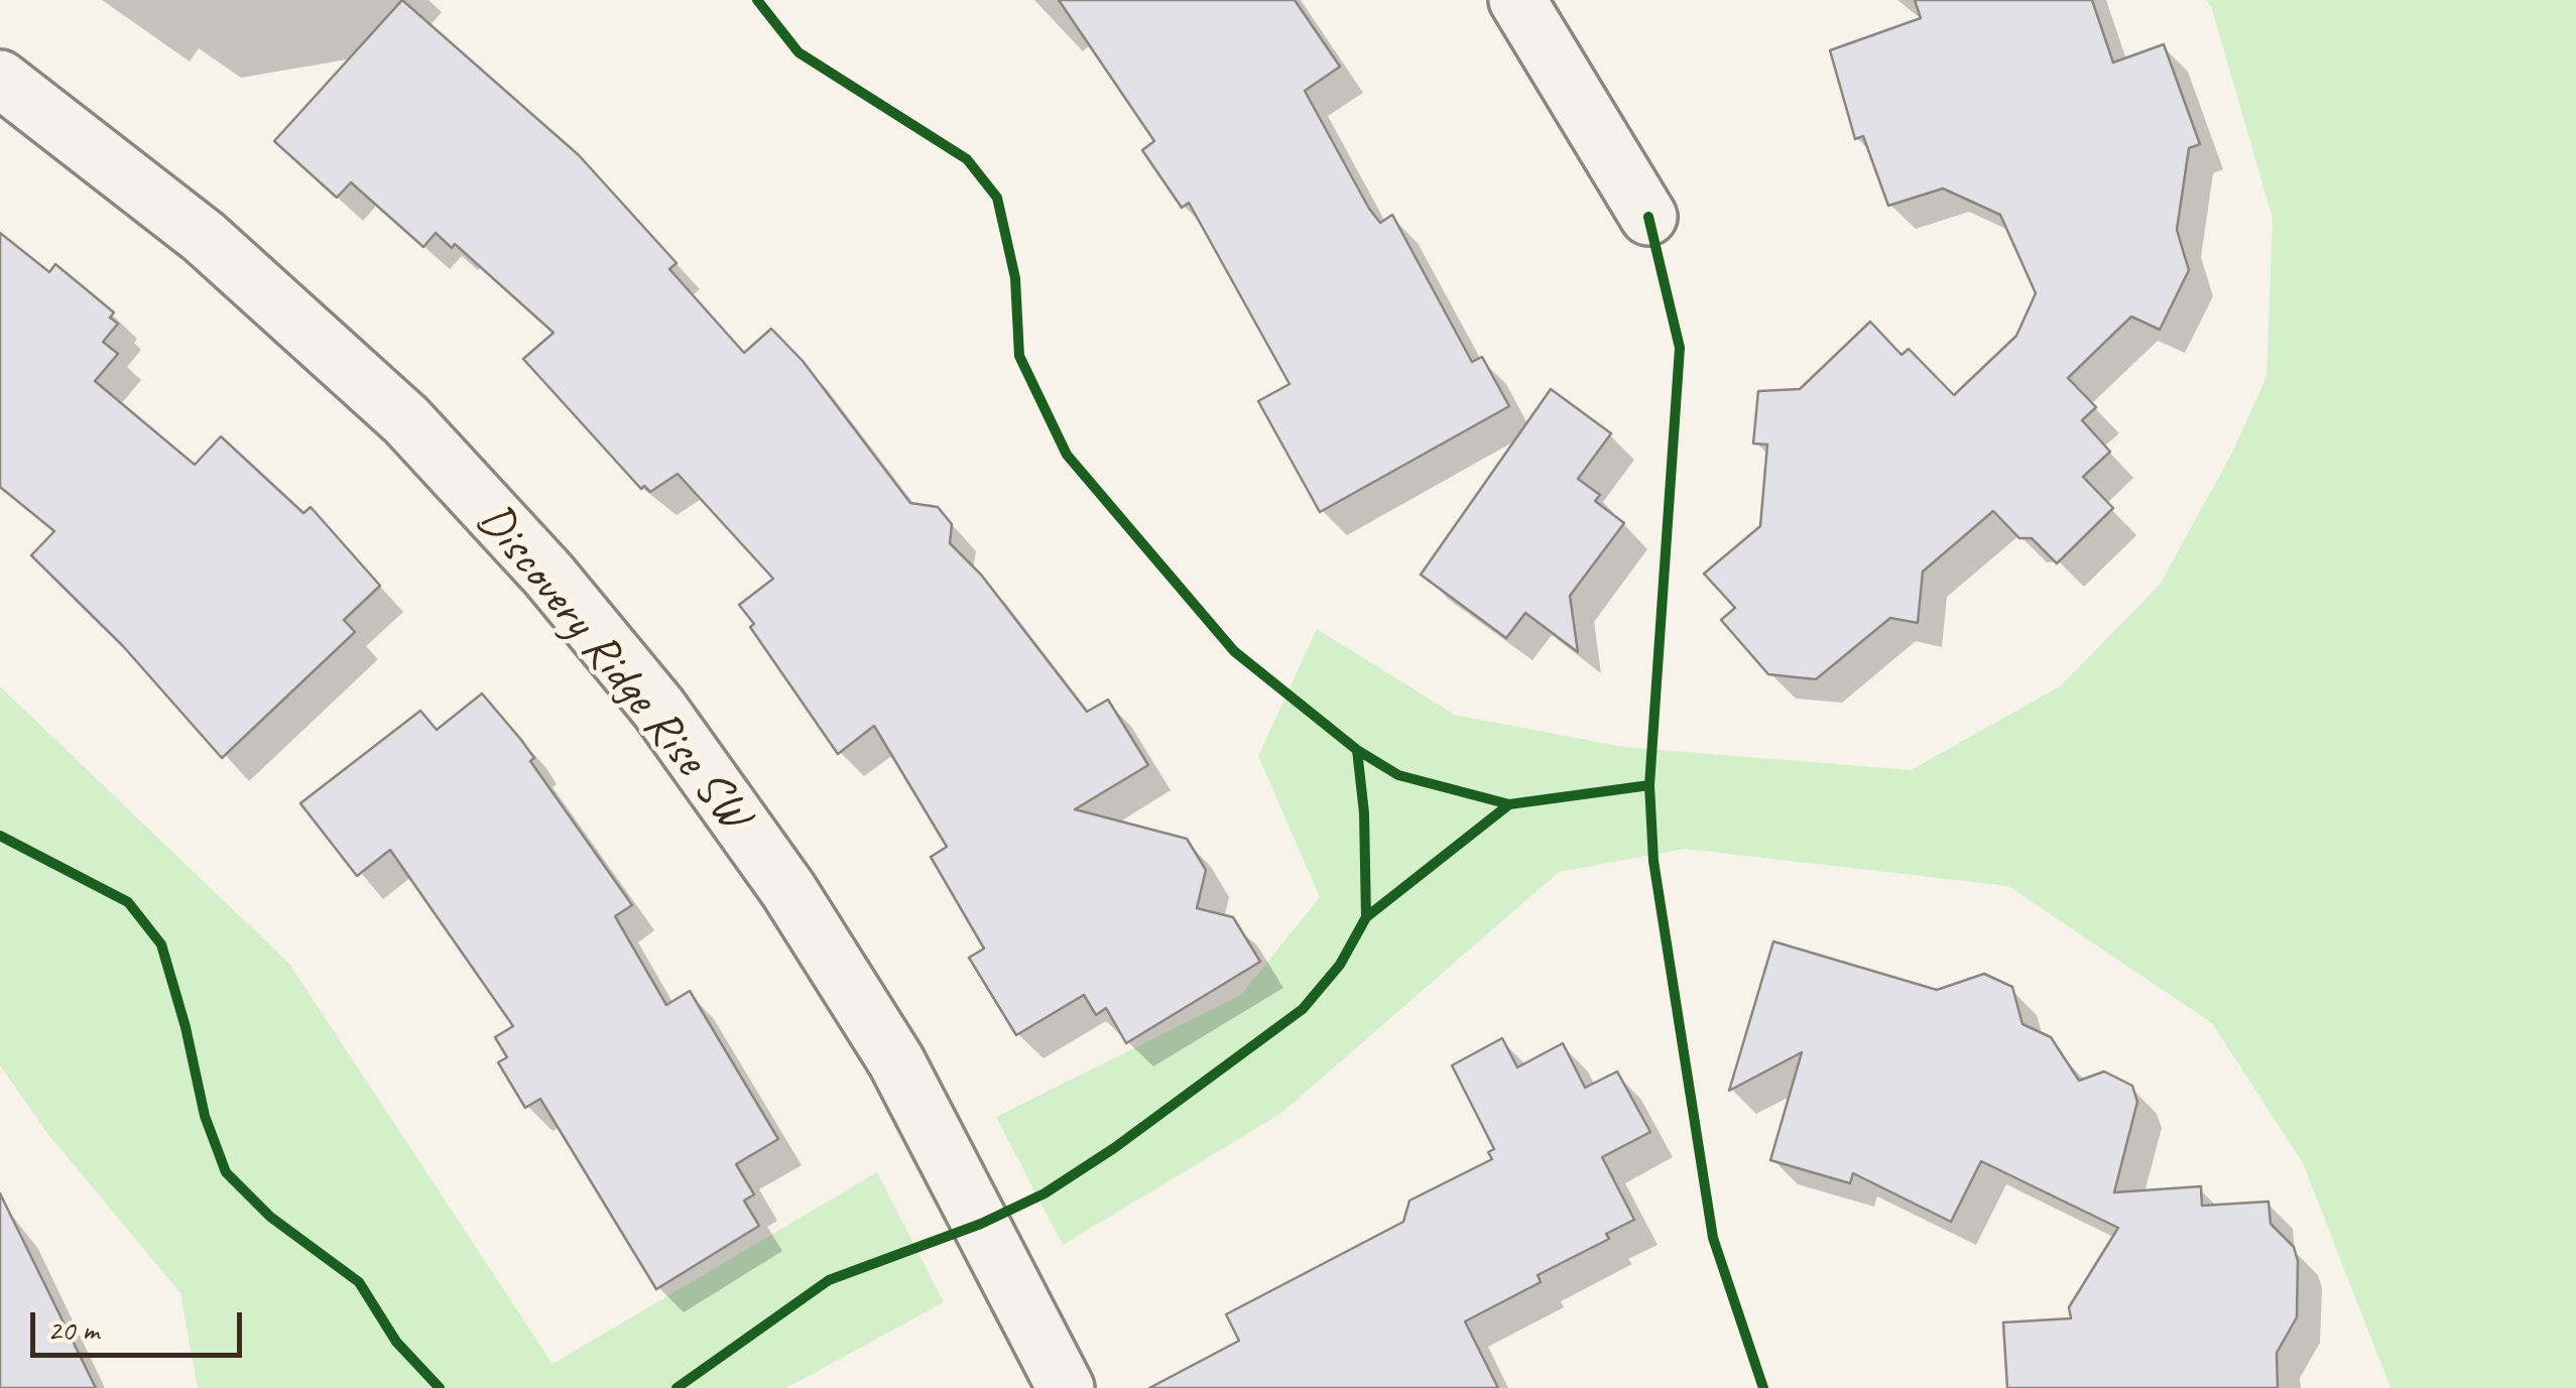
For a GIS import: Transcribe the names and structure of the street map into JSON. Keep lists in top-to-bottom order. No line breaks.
{"streets":{"street":["Discovery Ridge Rise SW"]},"scale_bar":"20 m"}
